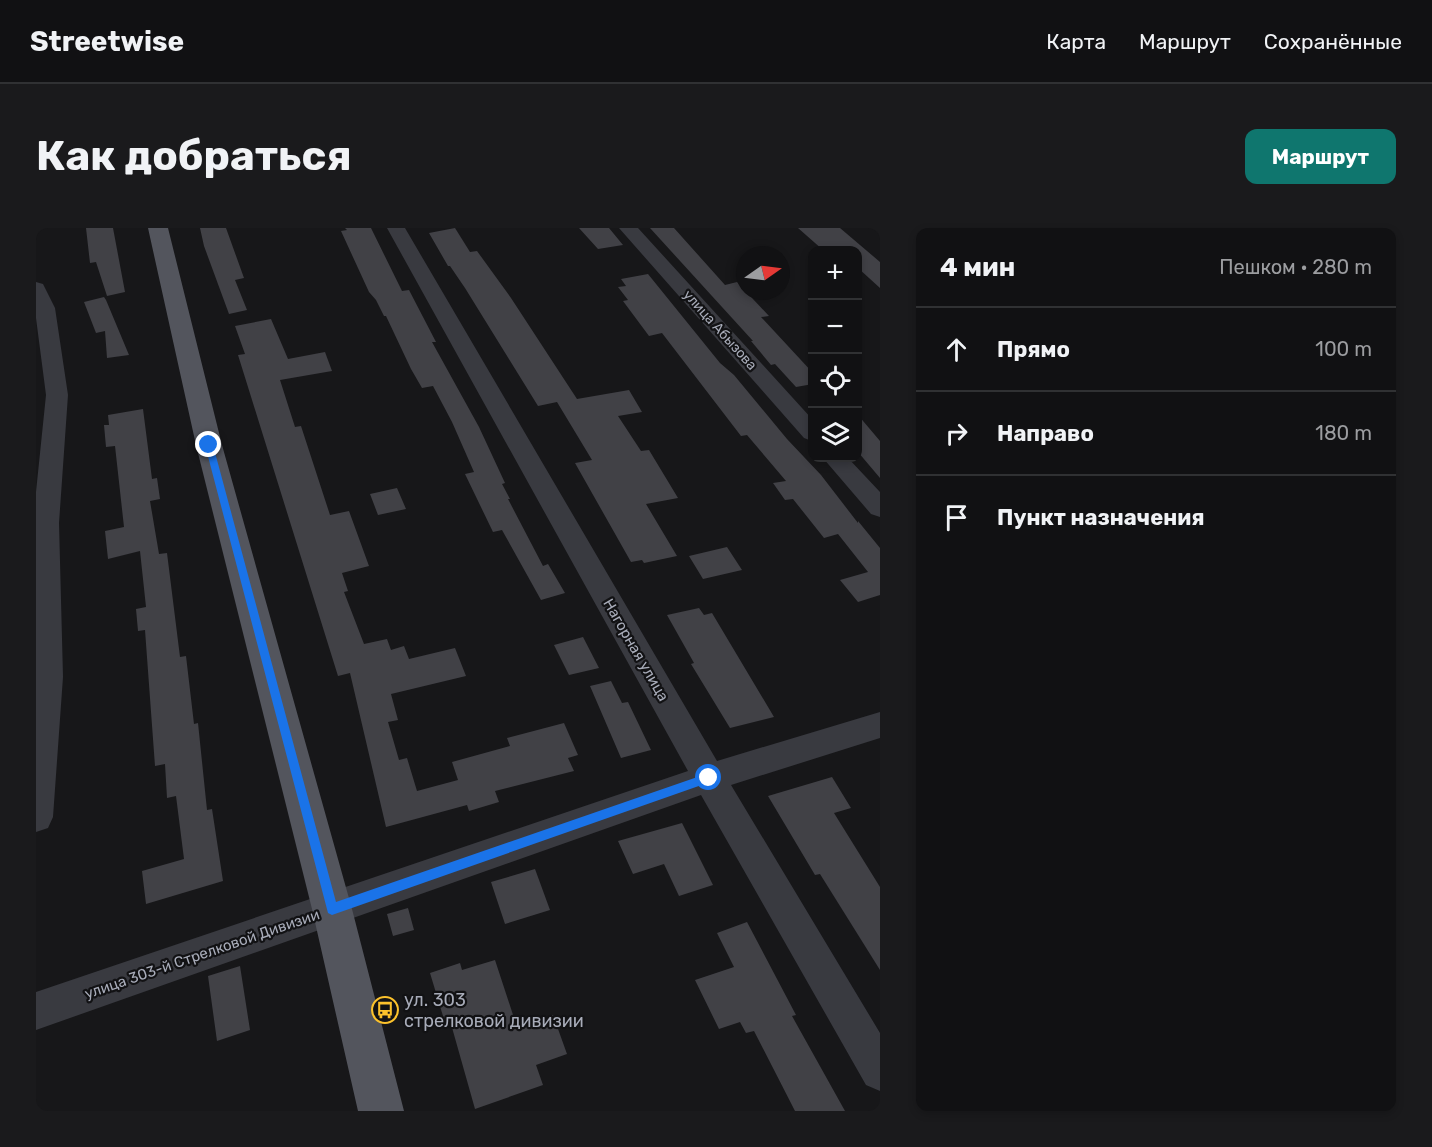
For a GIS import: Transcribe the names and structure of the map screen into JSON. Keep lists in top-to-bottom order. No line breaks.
{"streets":{"street":["улица Абызова","Нагорная улица","улица 303-й Стрелковой Дивизии"]},"crossings":[["Нагорная улица","улица 303-й Стрелковой Дивизии"]],"places":{"bus stop":["ул. 303 стрелковой дивизии"]},"north":"right","page":{"header":"Streetwise","nav":["Карта","Маршрут","Сохранённые"],"buttons":"Маршрут","title":"Как добраться","heading":["4 мин","Пешком · 280 m"],"map_buttons":["+","−"],"list":[["Прямо","100 m"],["Направо","180 m"],"Пункт назначения"]}}
